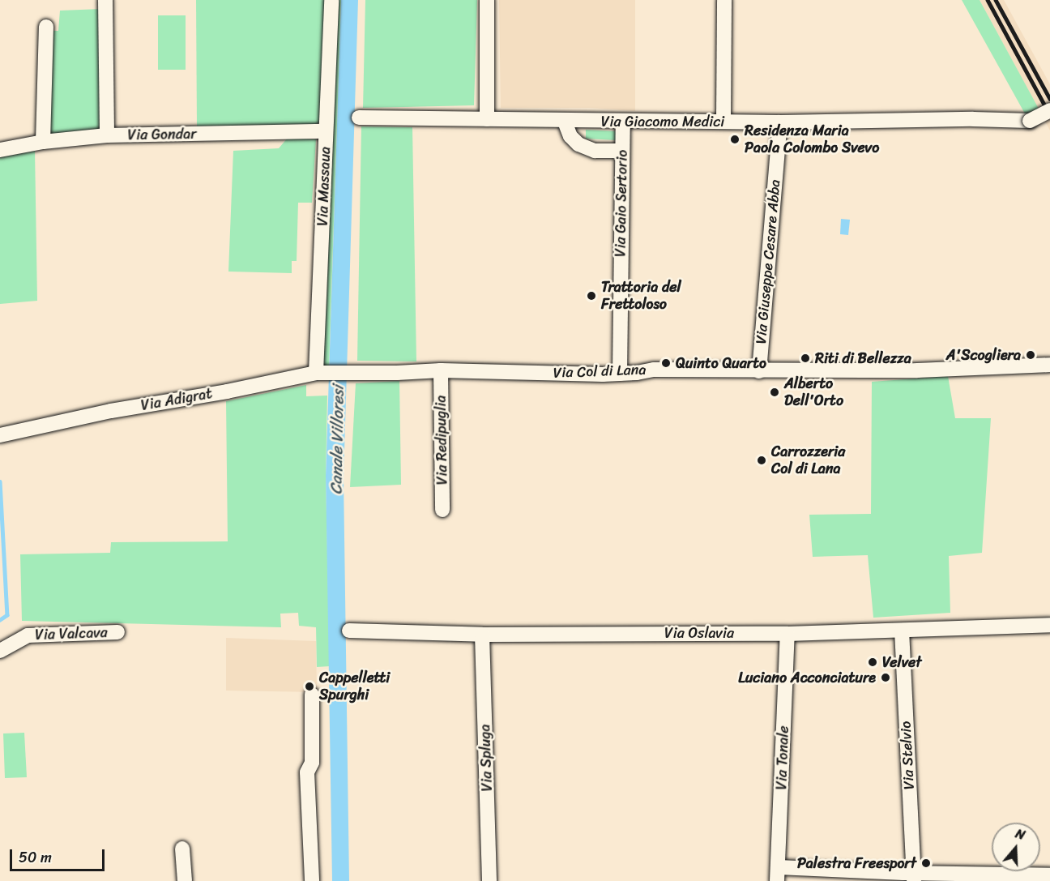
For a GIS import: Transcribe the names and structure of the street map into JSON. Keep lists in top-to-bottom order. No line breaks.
{"streets":{"street":["Via Giacomo Medici","Via Gondar","Via Massaua","Via Gaio Sertorio","Via Giuseppe Cesare Abba","Via Col di Lana","Via Adigrat","Via Redipuglia","Via Oslavia","Via Valcava","Via Stelvio","Via Spluga","Via Tonale"]},"crossings":[["Via Giacomo Medici","Via Gaio Sertorio"],["Via Giacomo Medici","Via Giuseppe Cesare Abba"],["Via Gondar","Via Massaua"],["Via Massaua","Via Adigrat"],["Via Gaio Sertorio","Via Col di Lana"],["Via Giuseppe Cesare Abba","Via Col di Lana"],["Via Col di Lana","Via Adigrat"],["Via Col di Lana","Via Redipuglia"],["Via Oslavia","Via Stelvio"],["Via Oslavia","Via Spluga"],["Via Oslavia","Via Tonale"]],"water":["Canale Villoresi"],"places":["Residenza Maria Paola Colombo Svevo","Trattoria del Frettoloso","A'Scogliera","Riti di Bellezza","Quinto Quarto","Alberto Dell'Orto","Carrozzeria Col di Lana","Velvet","Luciano Acconciature","Cappelletti Spurghi","Palestra Freesport"],"scale_bar":"50 m","north":"top"}
